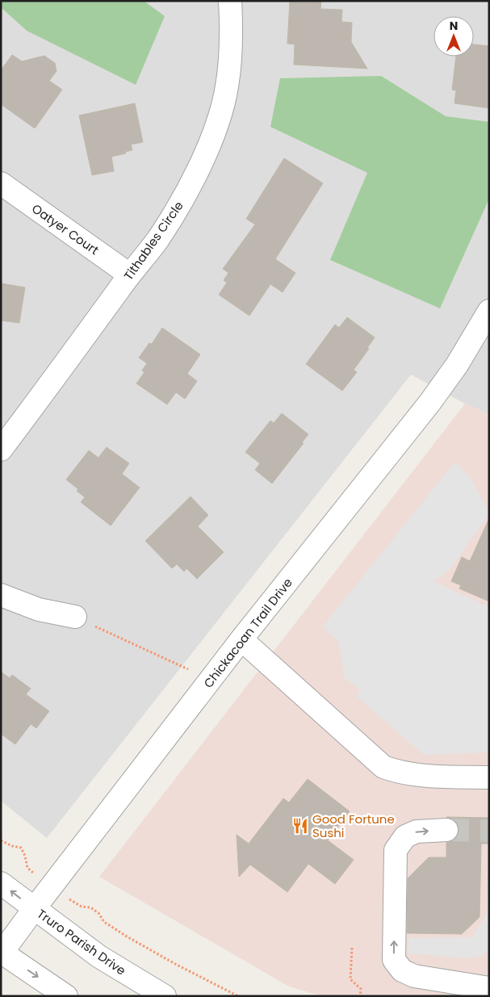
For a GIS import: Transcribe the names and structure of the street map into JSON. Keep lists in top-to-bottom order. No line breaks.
{"streets":{"street":["Oatyer Court","Tithables Circle","Chickacoan Trail Drive","Truro Parish Drive"]},"crossings":[["Oatyer Court","Tithables Circle"],["Chickacoan Trail Drive","Truro Parish Drive"]],"places":{"restaurant":["Good Fortune Sushi"]},"north":"top"}
